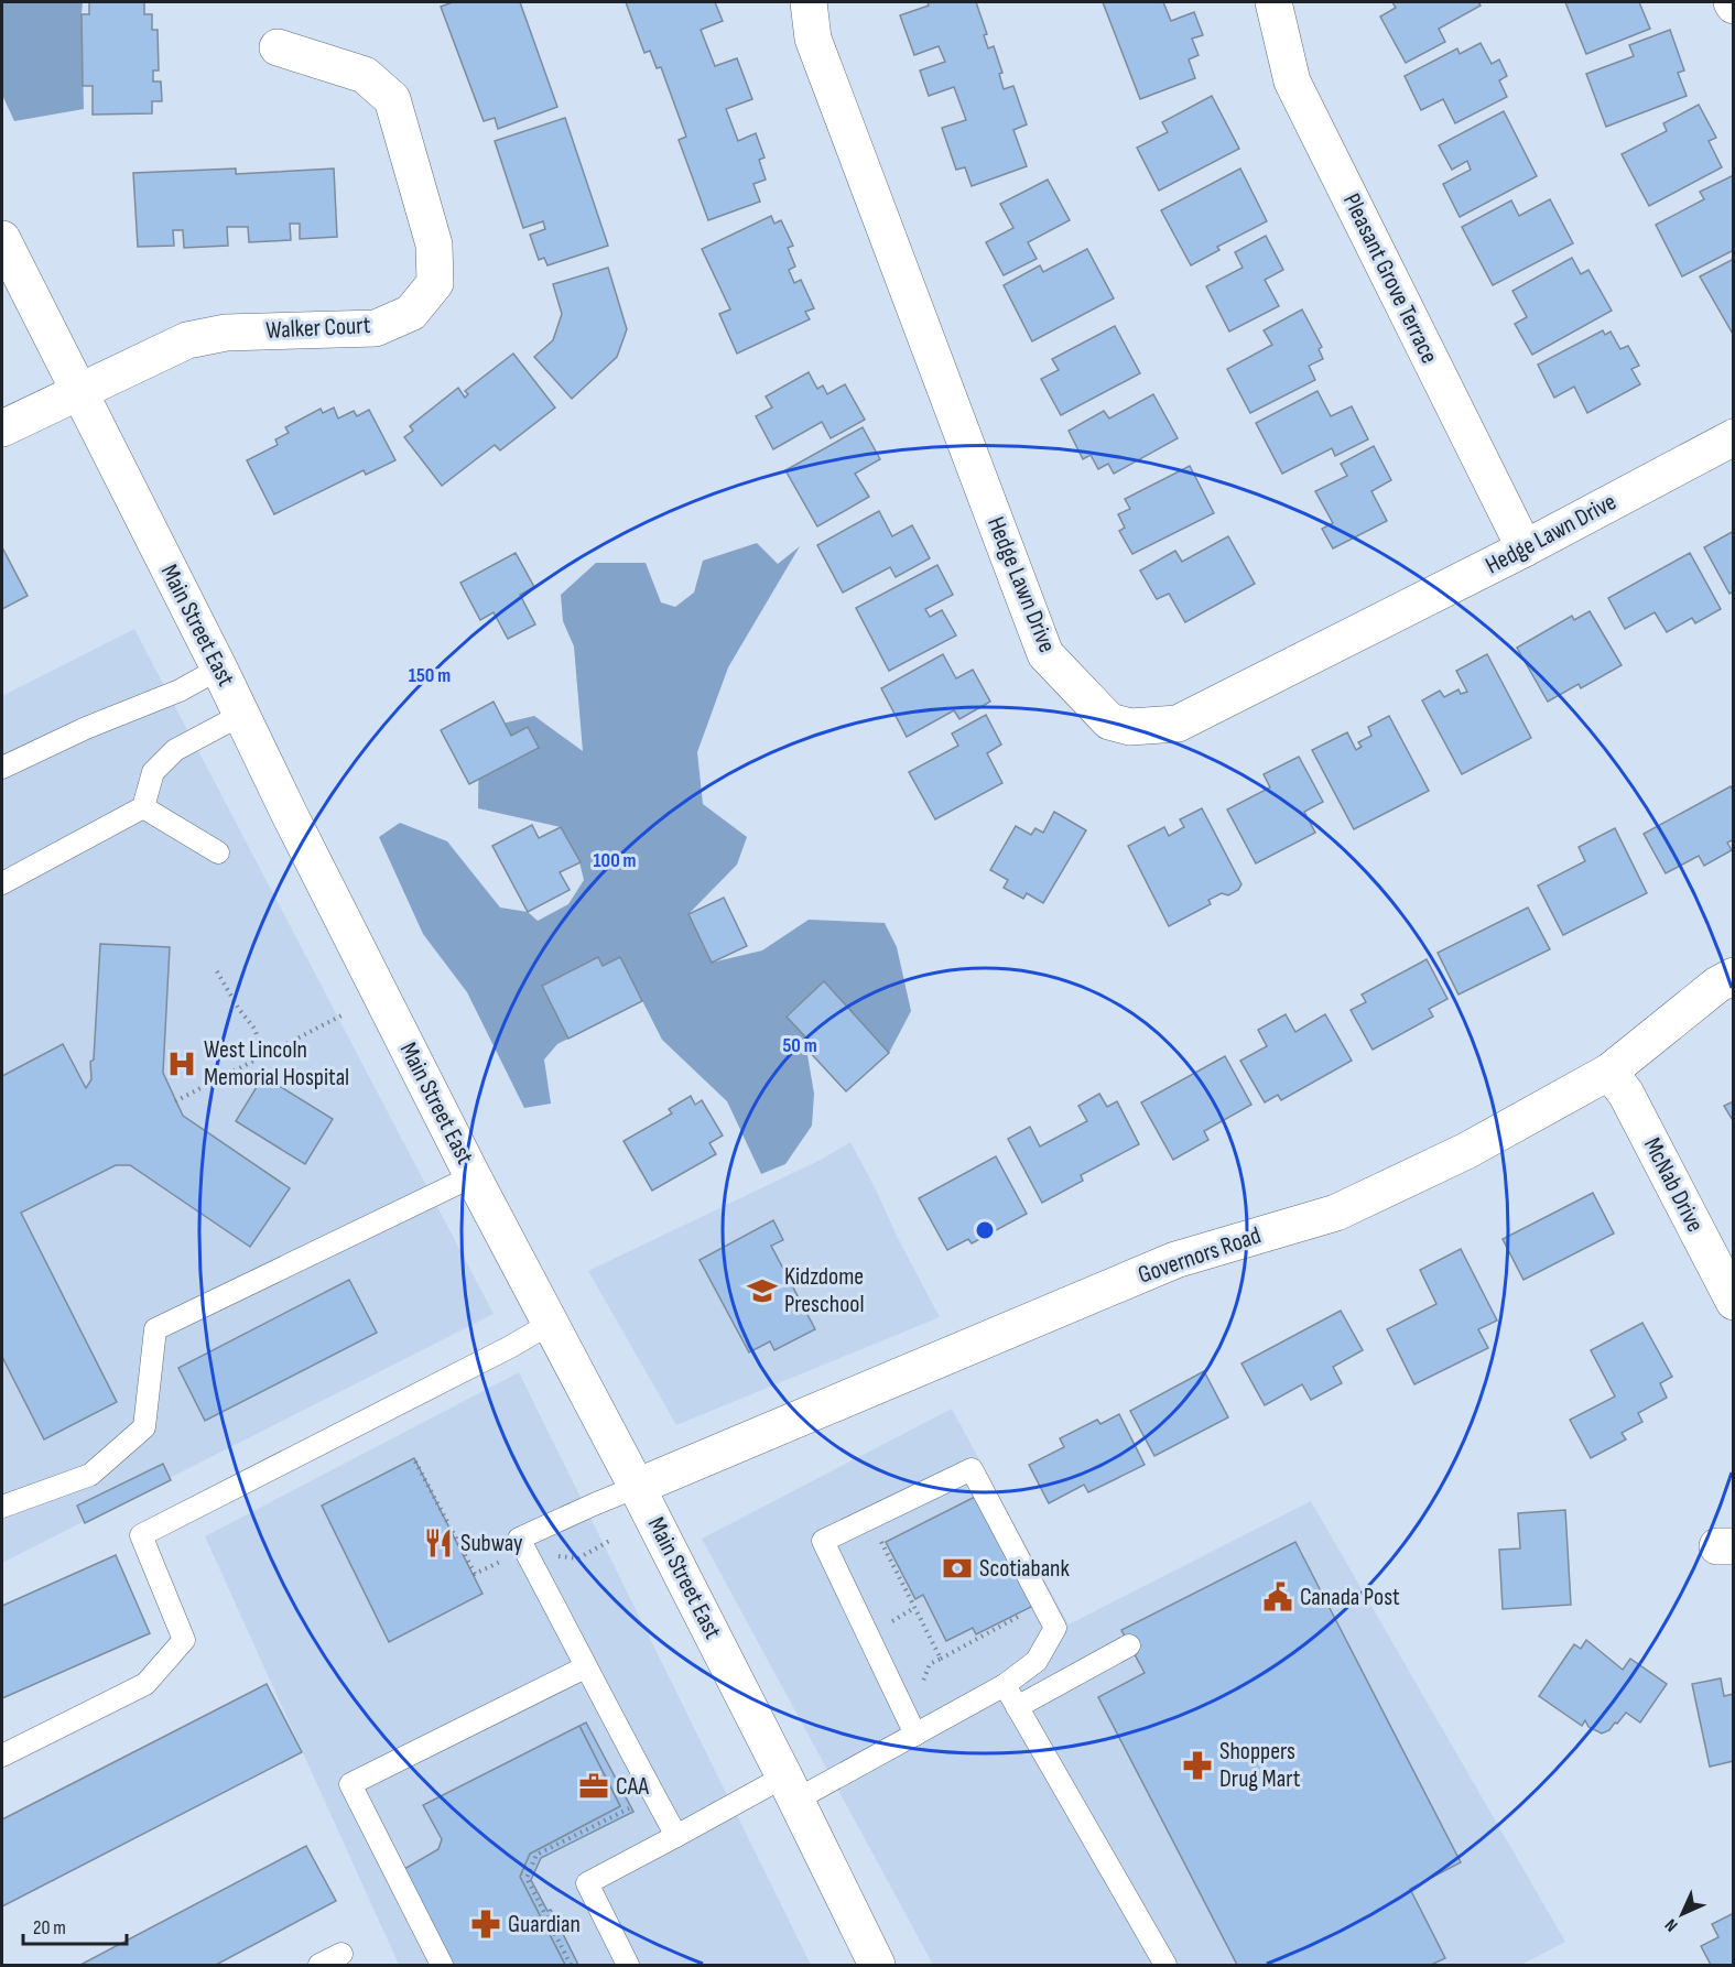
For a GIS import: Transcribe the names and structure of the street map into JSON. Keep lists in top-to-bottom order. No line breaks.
{"streets":{"street":["Pleasant Grove Terrace","Walker Court","Hedge Lawn Drive","Main Street East","McNab Drive","Governors Road"]},"crossings":[["Pleasant Grove Terrace","Hedge Lawn Drive"],["Walker Court","Main Street East"],["Main Street East","Governors Road"],["McNab Drive","Governors Road"]],"places":{"hospital":["West Lincoln Memorial Hospital"],"school or university":["Kidzdome Preschool"],"restaurant":["Subway"],"bank":["Scotiabank"],"public building":["Canada Post"],"pharmacy":["Shoppers Drug Mart","Guardian"],"office":["CAA"]},"scale_bar":"20 m","north":"bottom left","rings":["150 m","100 m","50 m"]}
